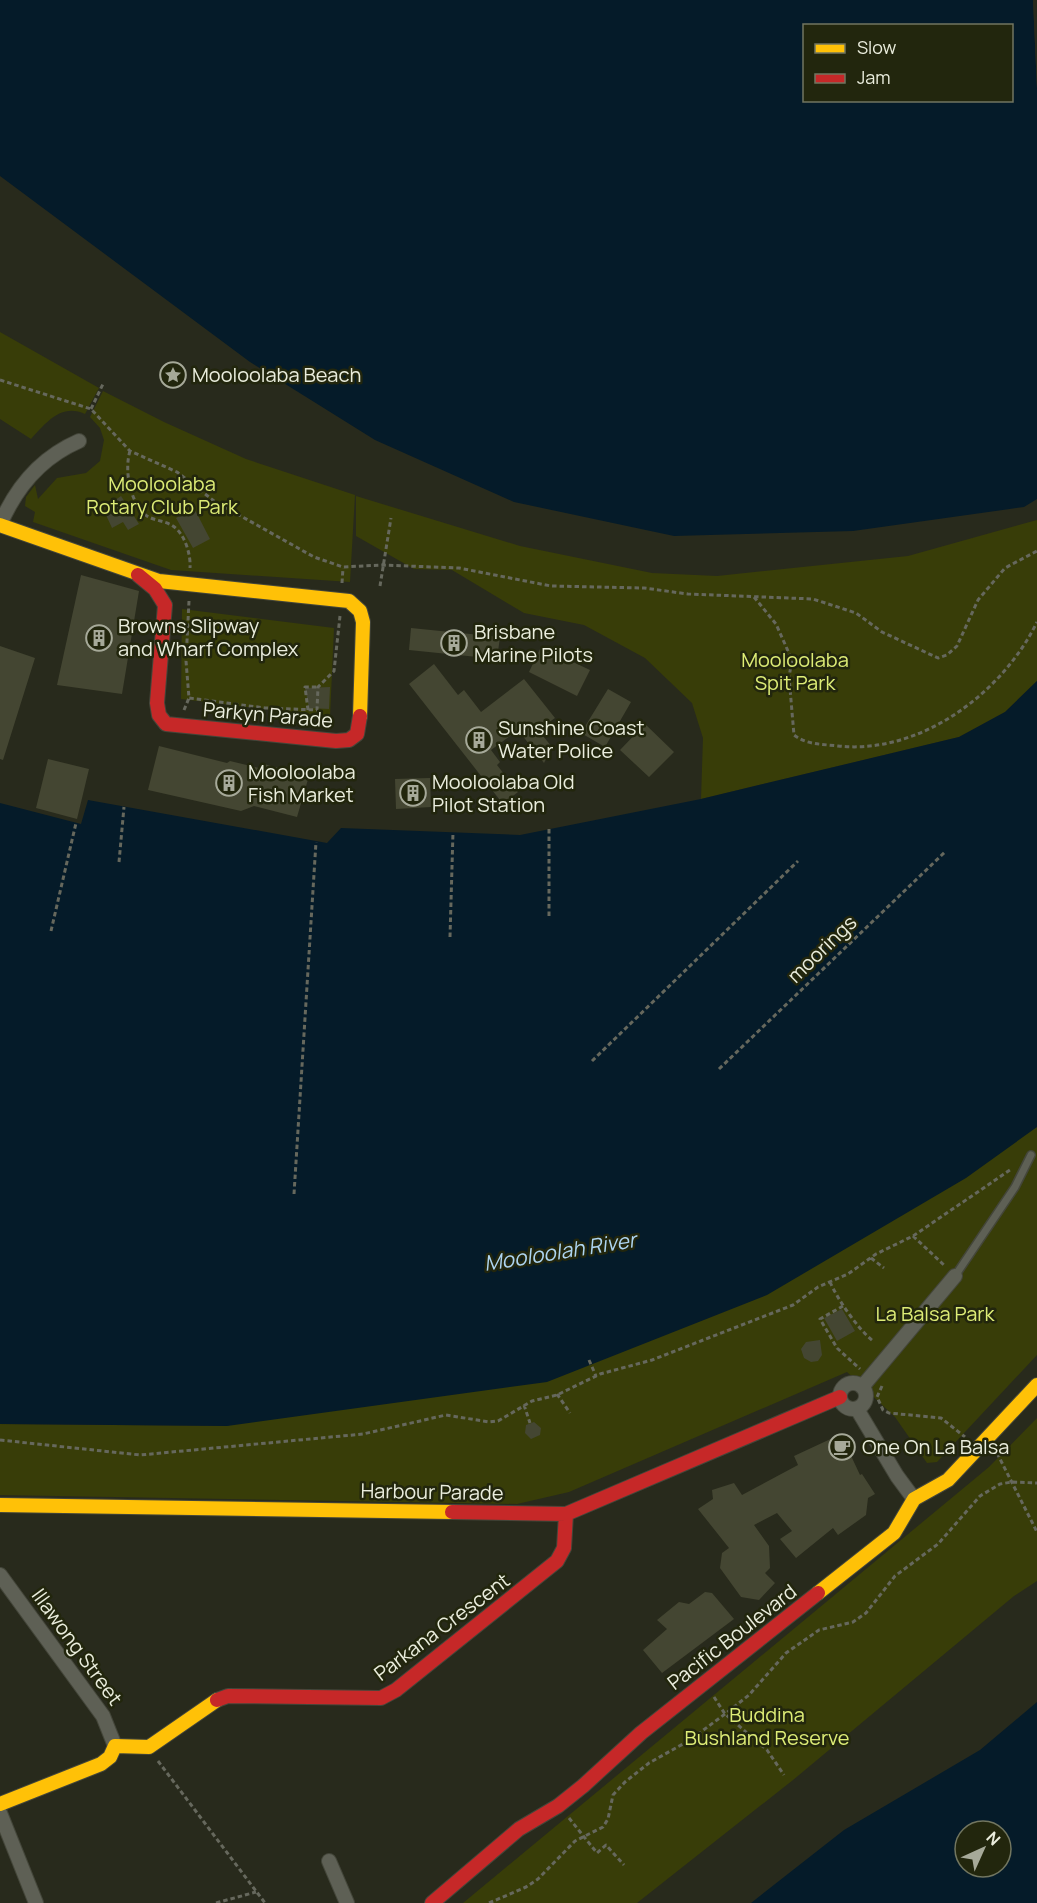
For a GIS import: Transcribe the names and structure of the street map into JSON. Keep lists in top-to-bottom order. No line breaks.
{"streets":{"street":["Parkyn Parade","Harbour Parade","Parkana Crescent","Pacific Boulevard","Illawong Street"],"path":["moorings"]},"crossings":[["Harbour Parade","Parkana Crescent"]],"water":["Mooloolah River"],"parks":["Mooloolaba Rotary Club Park","Mooloolaba Spit Park","La Balsa Park","Buddina Bushland Reserve"],"places":{"place":["Mooloolaba Beach"],"building":["Browns Slipway and Wharf Complex","Brisbane Marine Pilots","Sunshine Coast Water Police","Mooloolaba Fish Market","Mooloolaba Old Pilot Station"],"cafe":["One On La Balsa"]},"legend":["Slow","Jam"],"north":"top right"}
